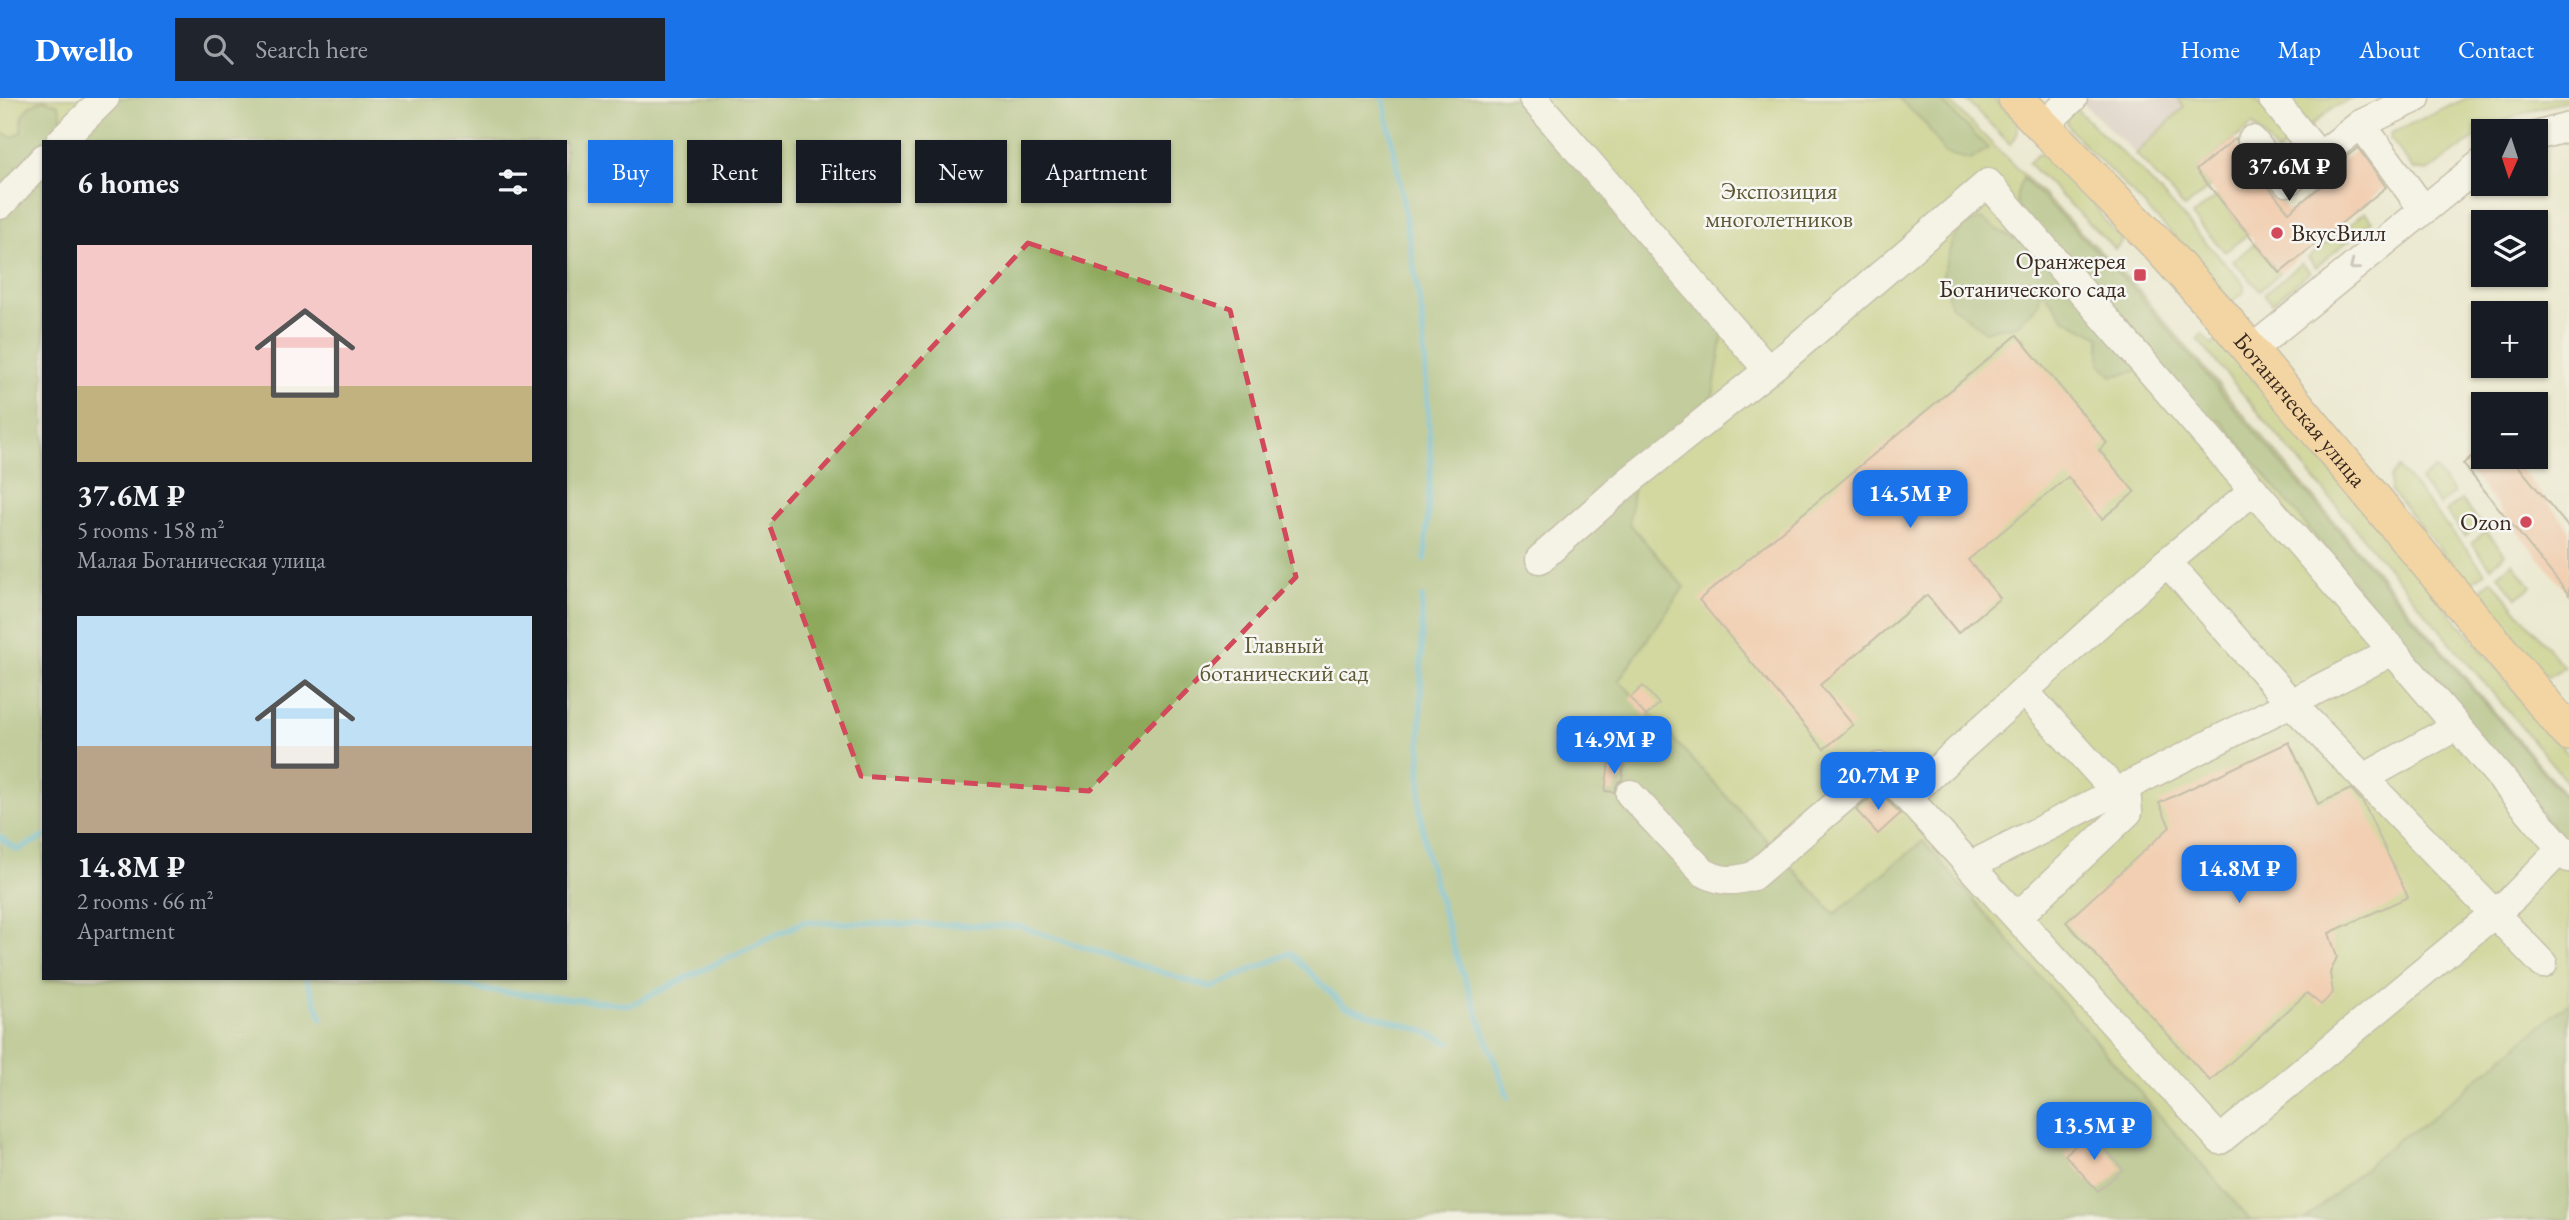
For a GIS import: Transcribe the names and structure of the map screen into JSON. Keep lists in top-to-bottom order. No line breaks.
{"streets":{"main road":["Ботаническая улица"]},"parks":["Экспозиция многолетников","Главный ботанический сад"],"places":{"other":["ВкусВилл","Ozon"],"transit":["Оранжерея Ботанического сада"]},"north":"bottom","page":{"header":"Dwello","search":"Search here","nav":["Home","Map","About","Contact"],"map_buttons":["+","−"],"chip":["Buy","Rent","Filters","New","Apartment"],"heading":"6 homes","price":["37.6M ₽","14.5M ₽","14.9M ₽","20.7M ₽","14.8M ₽","13.5M ₽"],"list":[{"name":"37.6M ₽","note":"5 rooms · 158 m² · Малая Ботаническая улица"},{"name":"14.8M ₽","note":"2 rooms · 66 m² · Apartment"}]}}
